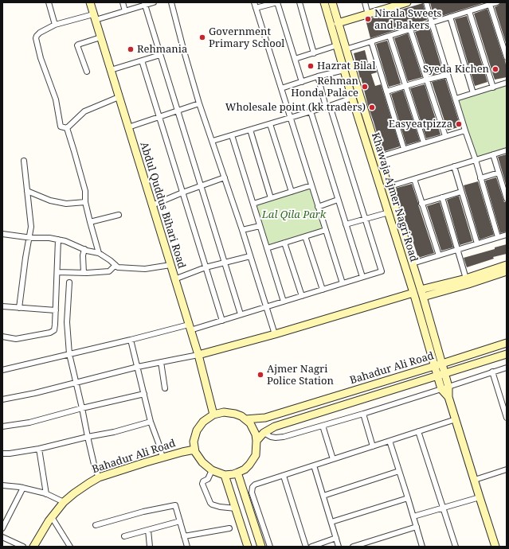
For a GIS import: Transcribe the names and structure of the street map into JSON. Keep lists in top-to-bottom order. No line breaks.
{"streets":{"street":["Khawaja Ajmer Nagri Road","Abdul Quddus Bihari Road","Bahadur Ali Road"]},"crossings":[["Khawaja Ajmer Nagri Road","Bahadur Ali Road"],["Abdul Quddus Bihari Road","Bahadur Ali Road"]],"parks":["Lal Qila Park"],"places":["Nirala Sweets and Bakers","Government Primary School","Rehmania","Hazrat Bilal","Syeda Kichen","Rehman Honda Palace","Wholesale point (kk traders)","Easyeatpizza","Ajmer Nagri Police Station"]}
